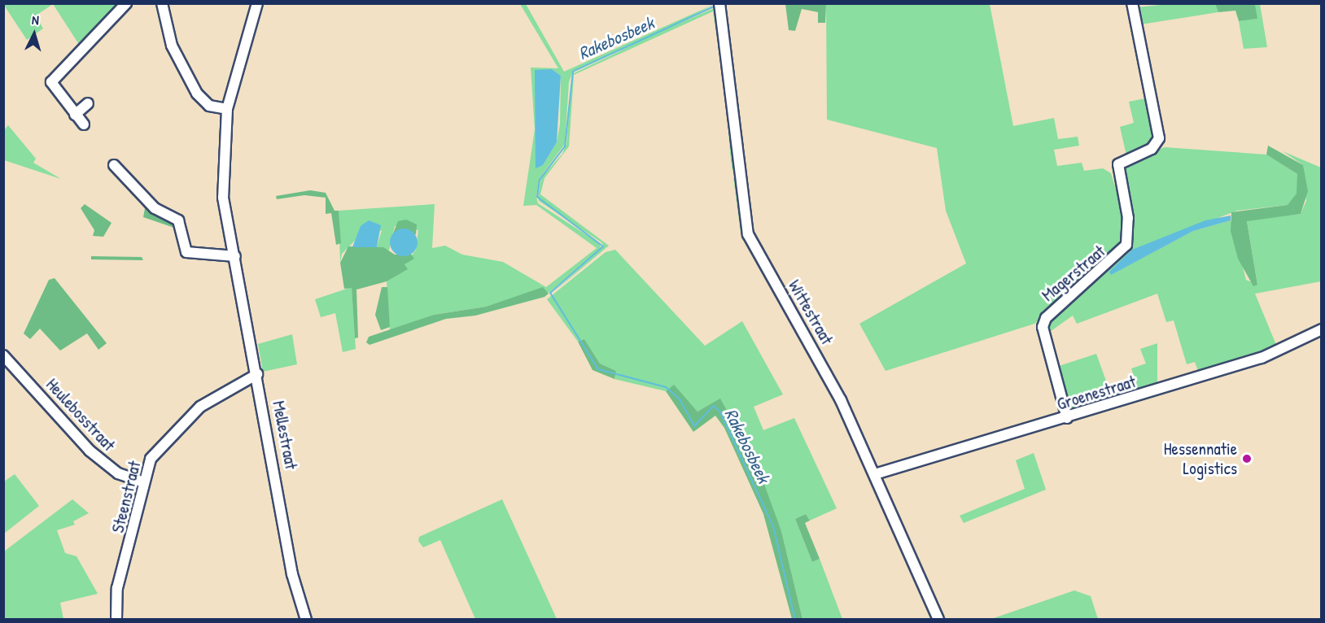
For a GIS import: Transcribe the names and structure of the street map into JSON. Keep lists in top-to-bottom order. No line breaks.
{"streets":{"street":["Magerstraat","Wittestraat","Groenestraat","Heulebosstraat","Mellestraat","Steenstraat"]},"crossings":[["Magerstraat","Groenestraat"],["Wittestraat","Groenestraat"],["Heulebosstraat","Steenstraat"],["Mellestraat","Steenstraat"]],"water":["Rakebosbeek"],"places":["Hessennatie Logistics"],"north":"top"}
